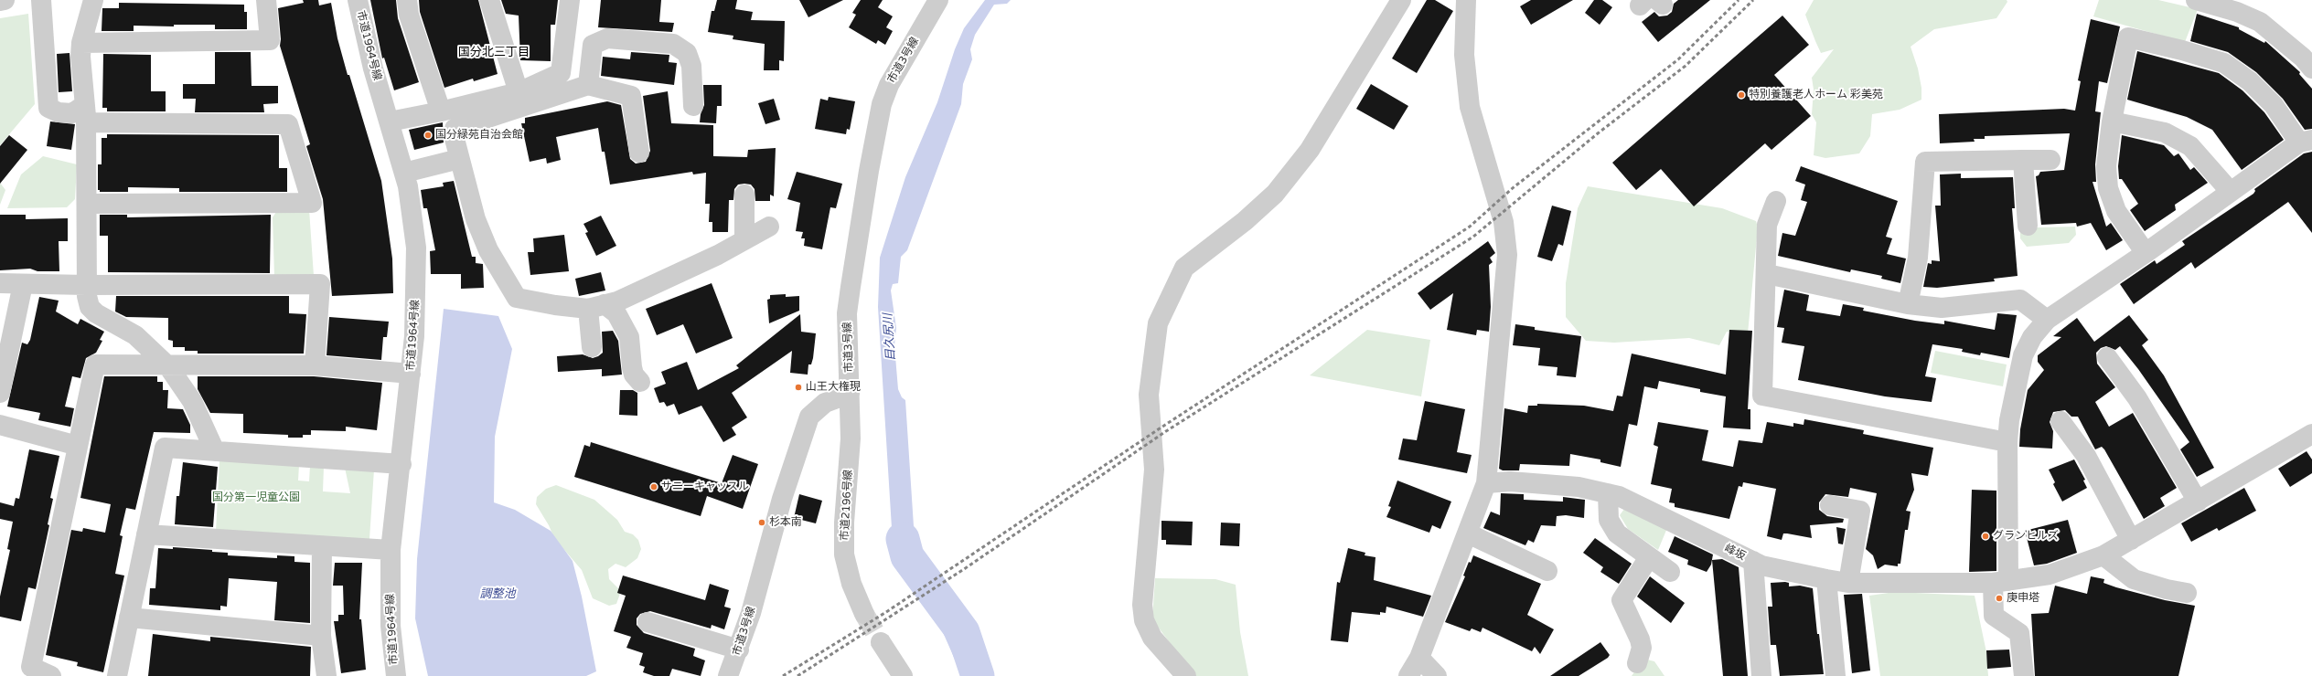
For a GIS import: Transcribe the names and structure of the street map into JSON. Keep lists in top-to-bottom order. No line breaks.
{"streets":{"street":["市道1964号線","市道3号線","市道2196号線","峰坂"]},"crossings":[["市道3号線","市道2196号線"]],"districts":["国分北三丁目"],"water":["目久尻川","調整池"],"parks":["国分第一児童公園"],"places":["特別養護老人ホーム 彩美苑","国分緑苑自治会館","山王大権現","サニーキャッスル","杉本南","グランヒルズ","庚申塔"]}
